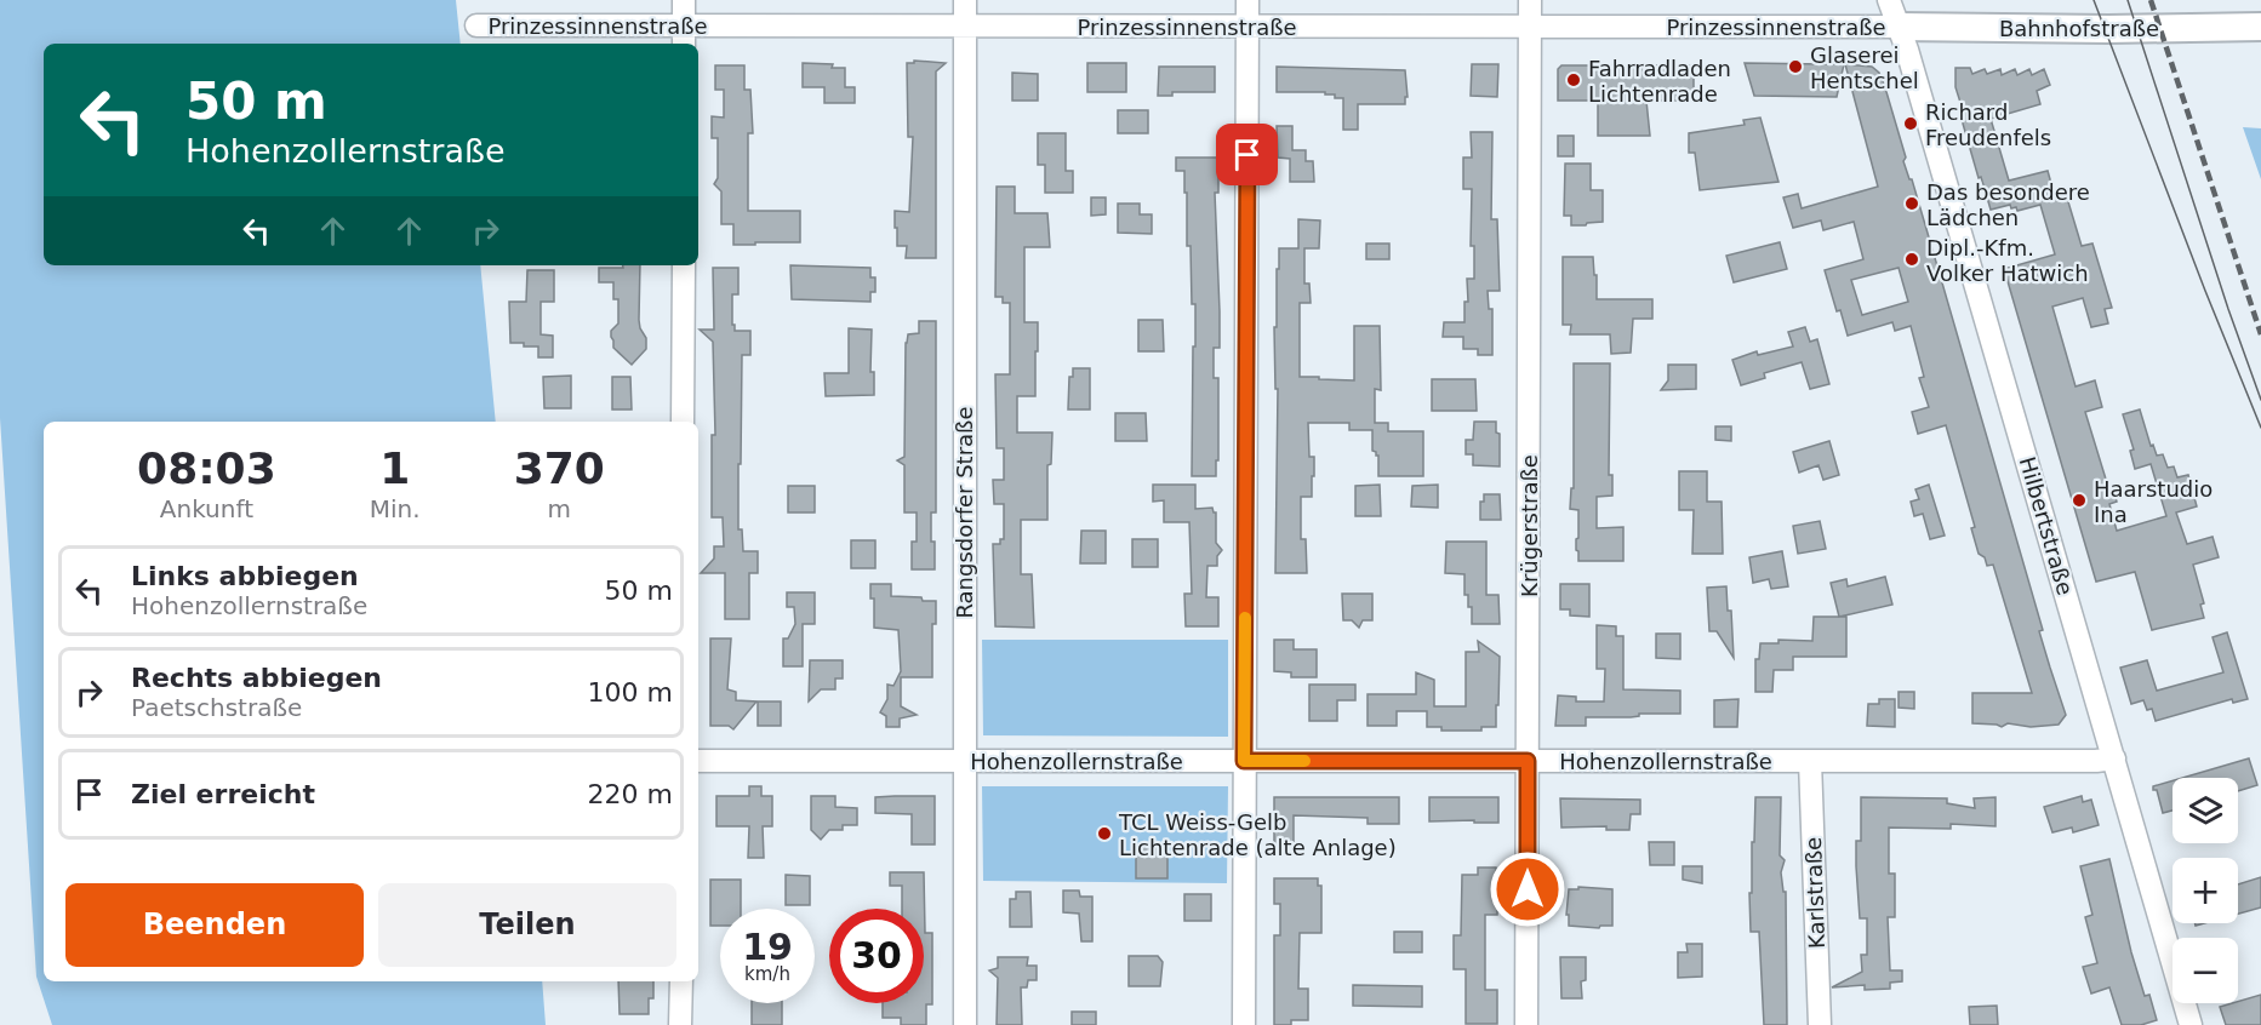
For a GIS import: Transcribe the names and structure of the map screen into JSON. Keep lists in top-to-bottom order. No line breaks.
{"streets":{"street":["Prinzessinnenstraße","Bahnhofstraße","Rangsdorfer Straße","Krügerstraße","Hilbertstraße","Hohenzollernstraße","Karlstraße"]},"crossings":[["Prinzessinnenstraße","Bahnhofstraße"],["Prinzessinnenstraße","Rangsdorfer Straße"],["Prinzessinnenstraße","Krügerstraße"],["Prinzessinnenstraße","Hilbertstraße"],["Bahnhofstraße","Hilbertstraße"],["Rangsdorfer Straße","Hohenzollernstraße"],["Krügerstraße","Hohenzollernstraße"],["Hilbertstraße","Hohenzollernstraße"],["Hohenzollernstraße","Karlstraße"]],"places":["Glaserei Hentschel","Fahrradladen Lichtenrade","Richard Freudenfels","Das besondere Lädchen","Dipl.-Kfm. Volker Hatwich","Haarstudio Ina","TCL Weiss-Gelb Lichtenrade (alte Anlage)"],"page":{"turn":["50 m","Hohenzollernstraße"],"eta":["08:03","Ankunft","1","Min.","370","m"],"list":[{"name":"Links abbiegen","note":"Hohenzollernstraße","value":"50 m"},{"name":"Rechts abbiegen","note":"Paetschstraße","value":"100 m"},{"name":"Ziel erreicht","value":"220 m"}],"map_buttons":["+","−"],"buttons":["Beenden","Teilen"],"speed":"19 km/h","limit":"30"}}
